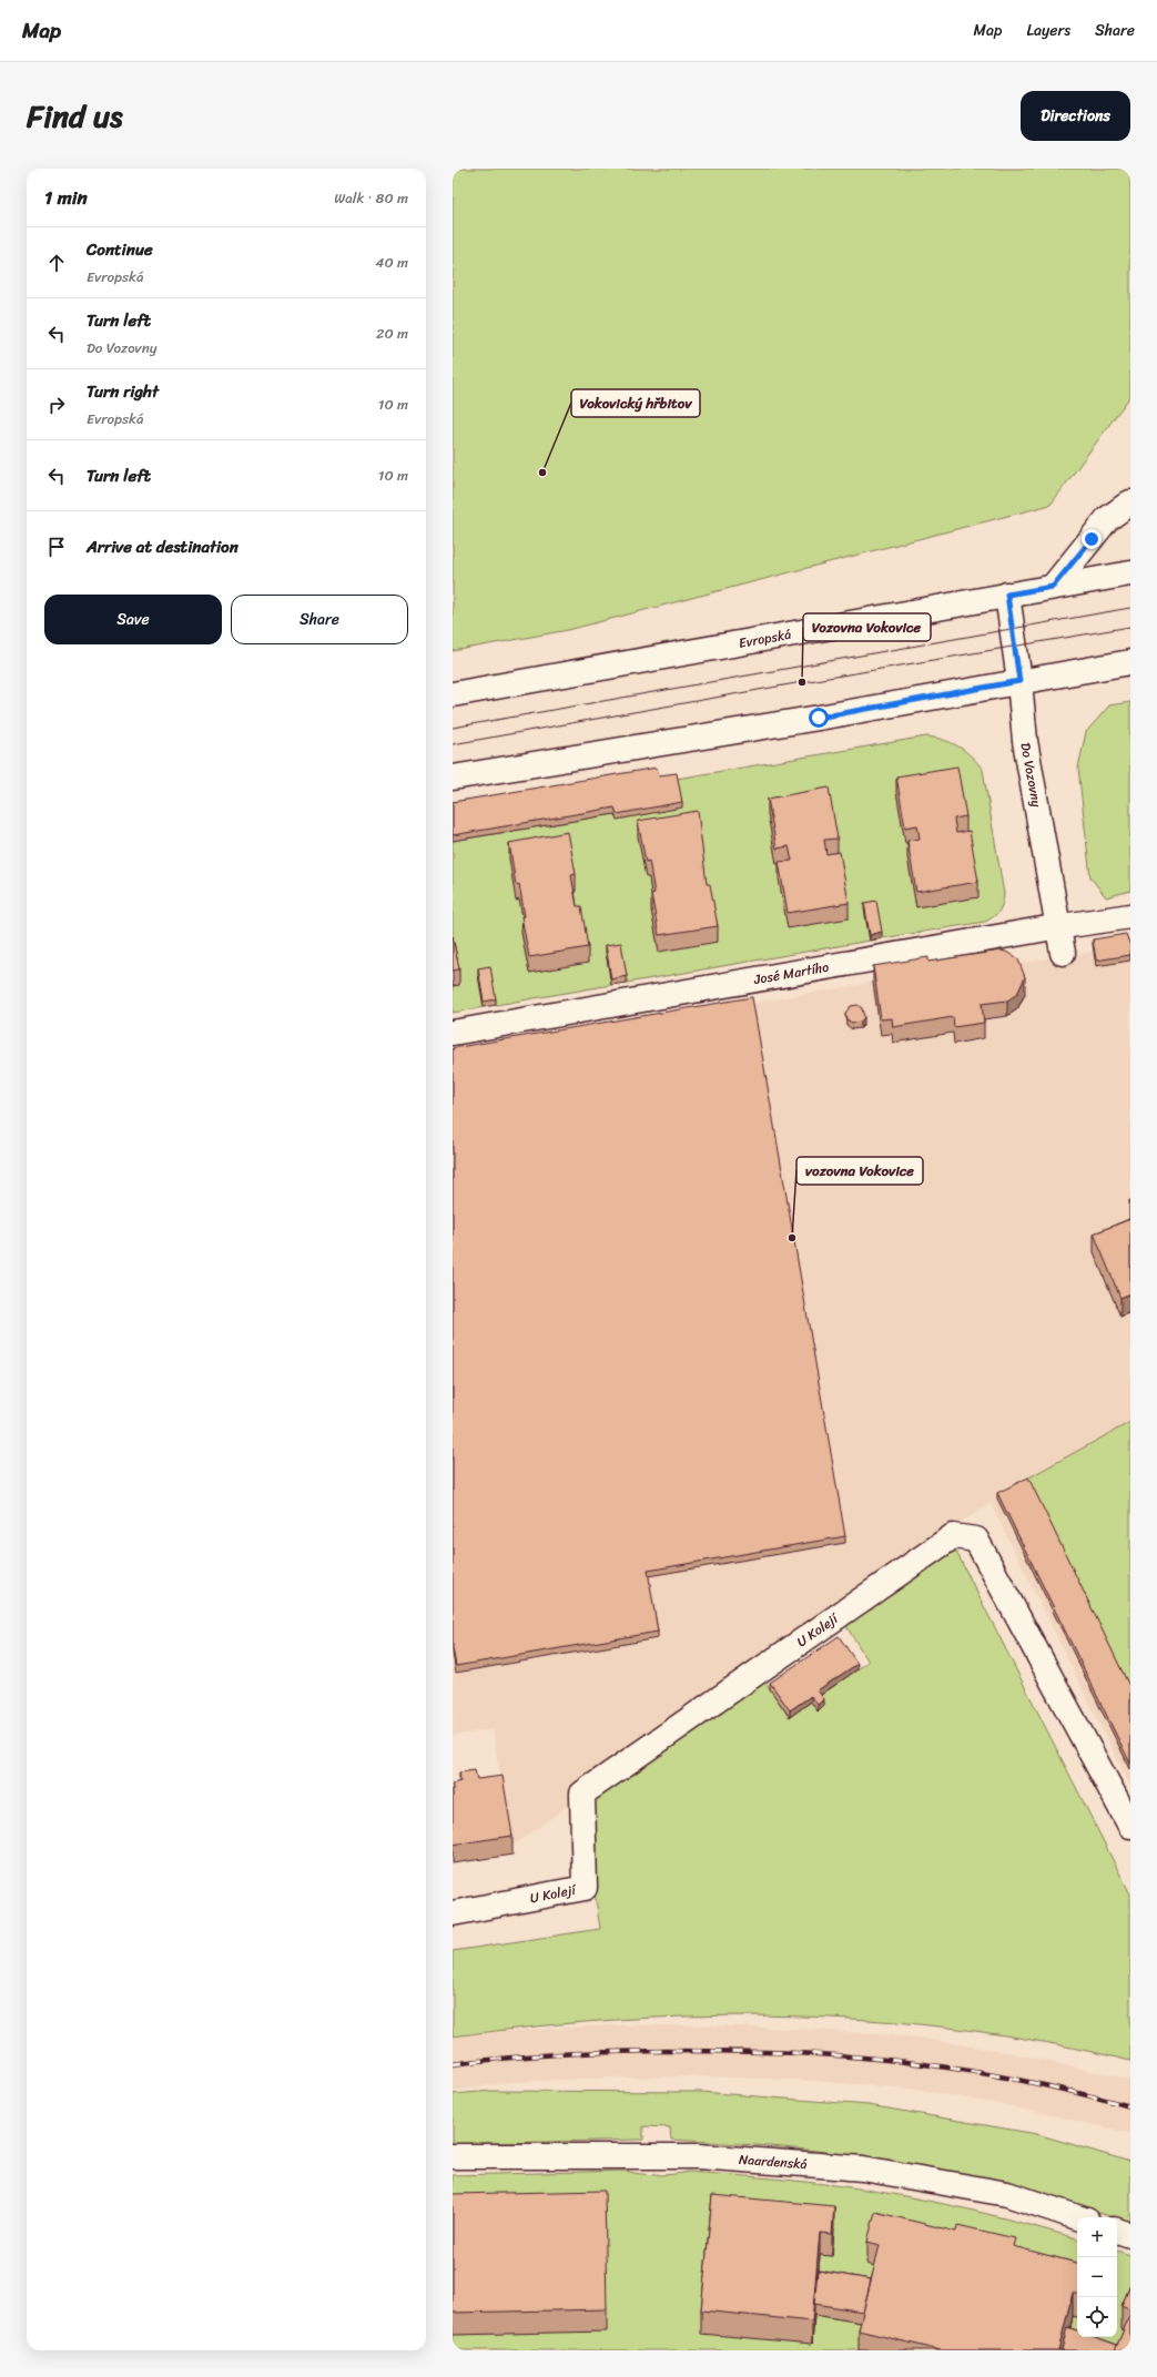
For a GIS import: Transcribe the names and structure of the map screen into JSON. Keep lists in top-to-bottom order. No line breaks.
{"streets":{"street":["Evropská","Do Vozovny","José Martího","U Kolejí","Naardenská"]},"crossings":[["Evropská","Do Vozovny"],["Do Vozovny","José Martího"]],"places":["Vokovický hřbitov","Vozovna Vokovice","vozovna Vokovice"],"page":{"header":"Map","nav":["Map","Layers","Share"],"title":"Find us","buttons":["Directions",["Save","Share"]],"heading":["1 min","Walk · 80 m"],"list":[["Continue","Evropská","40 m"],["Turn left","Do Vozovny","20 m"],["Turn right","Evropská","10 m"],["Turn left","10 m"],"Arrive at destination"],"map_buttons":["+","−"]}}
